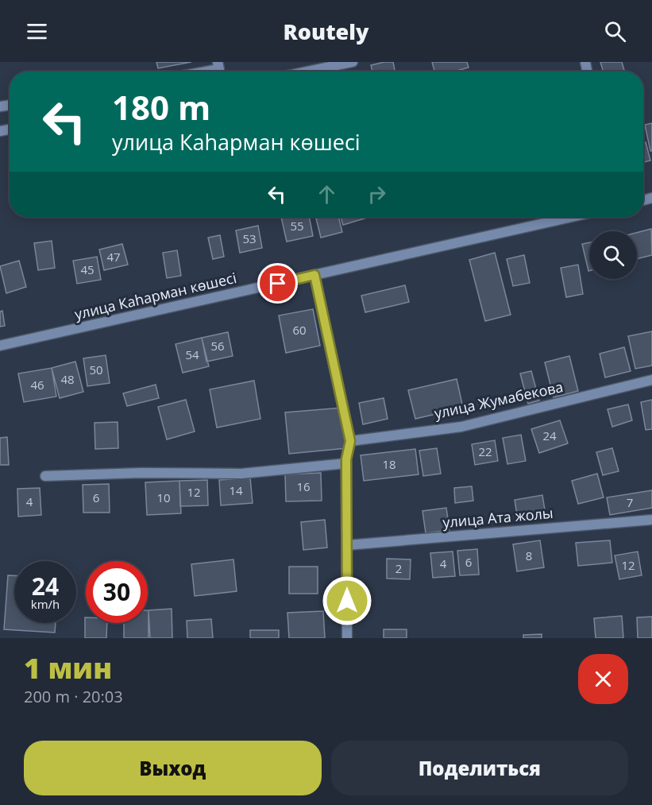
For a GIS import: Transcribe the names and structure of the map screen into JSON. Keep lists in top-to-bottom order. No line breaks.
{"streets":{"street":["улица Каһарман көшесі","улица Жумабекова","улица Ата жолы"]},"house_numbers":["55","53","47","45","60","56","54","50","48","46","24","22","18","16","14","12","6","10","4","7","8","6","4","12","2"],"page":{"header":"Routely","turn":["180 m","улица Каһарман көшесі"],"speed":"24 km/h","limit":"30","heading":["1 мин","200 m · 20:03"],"buttons":["Выход","Поделиться"]}}
